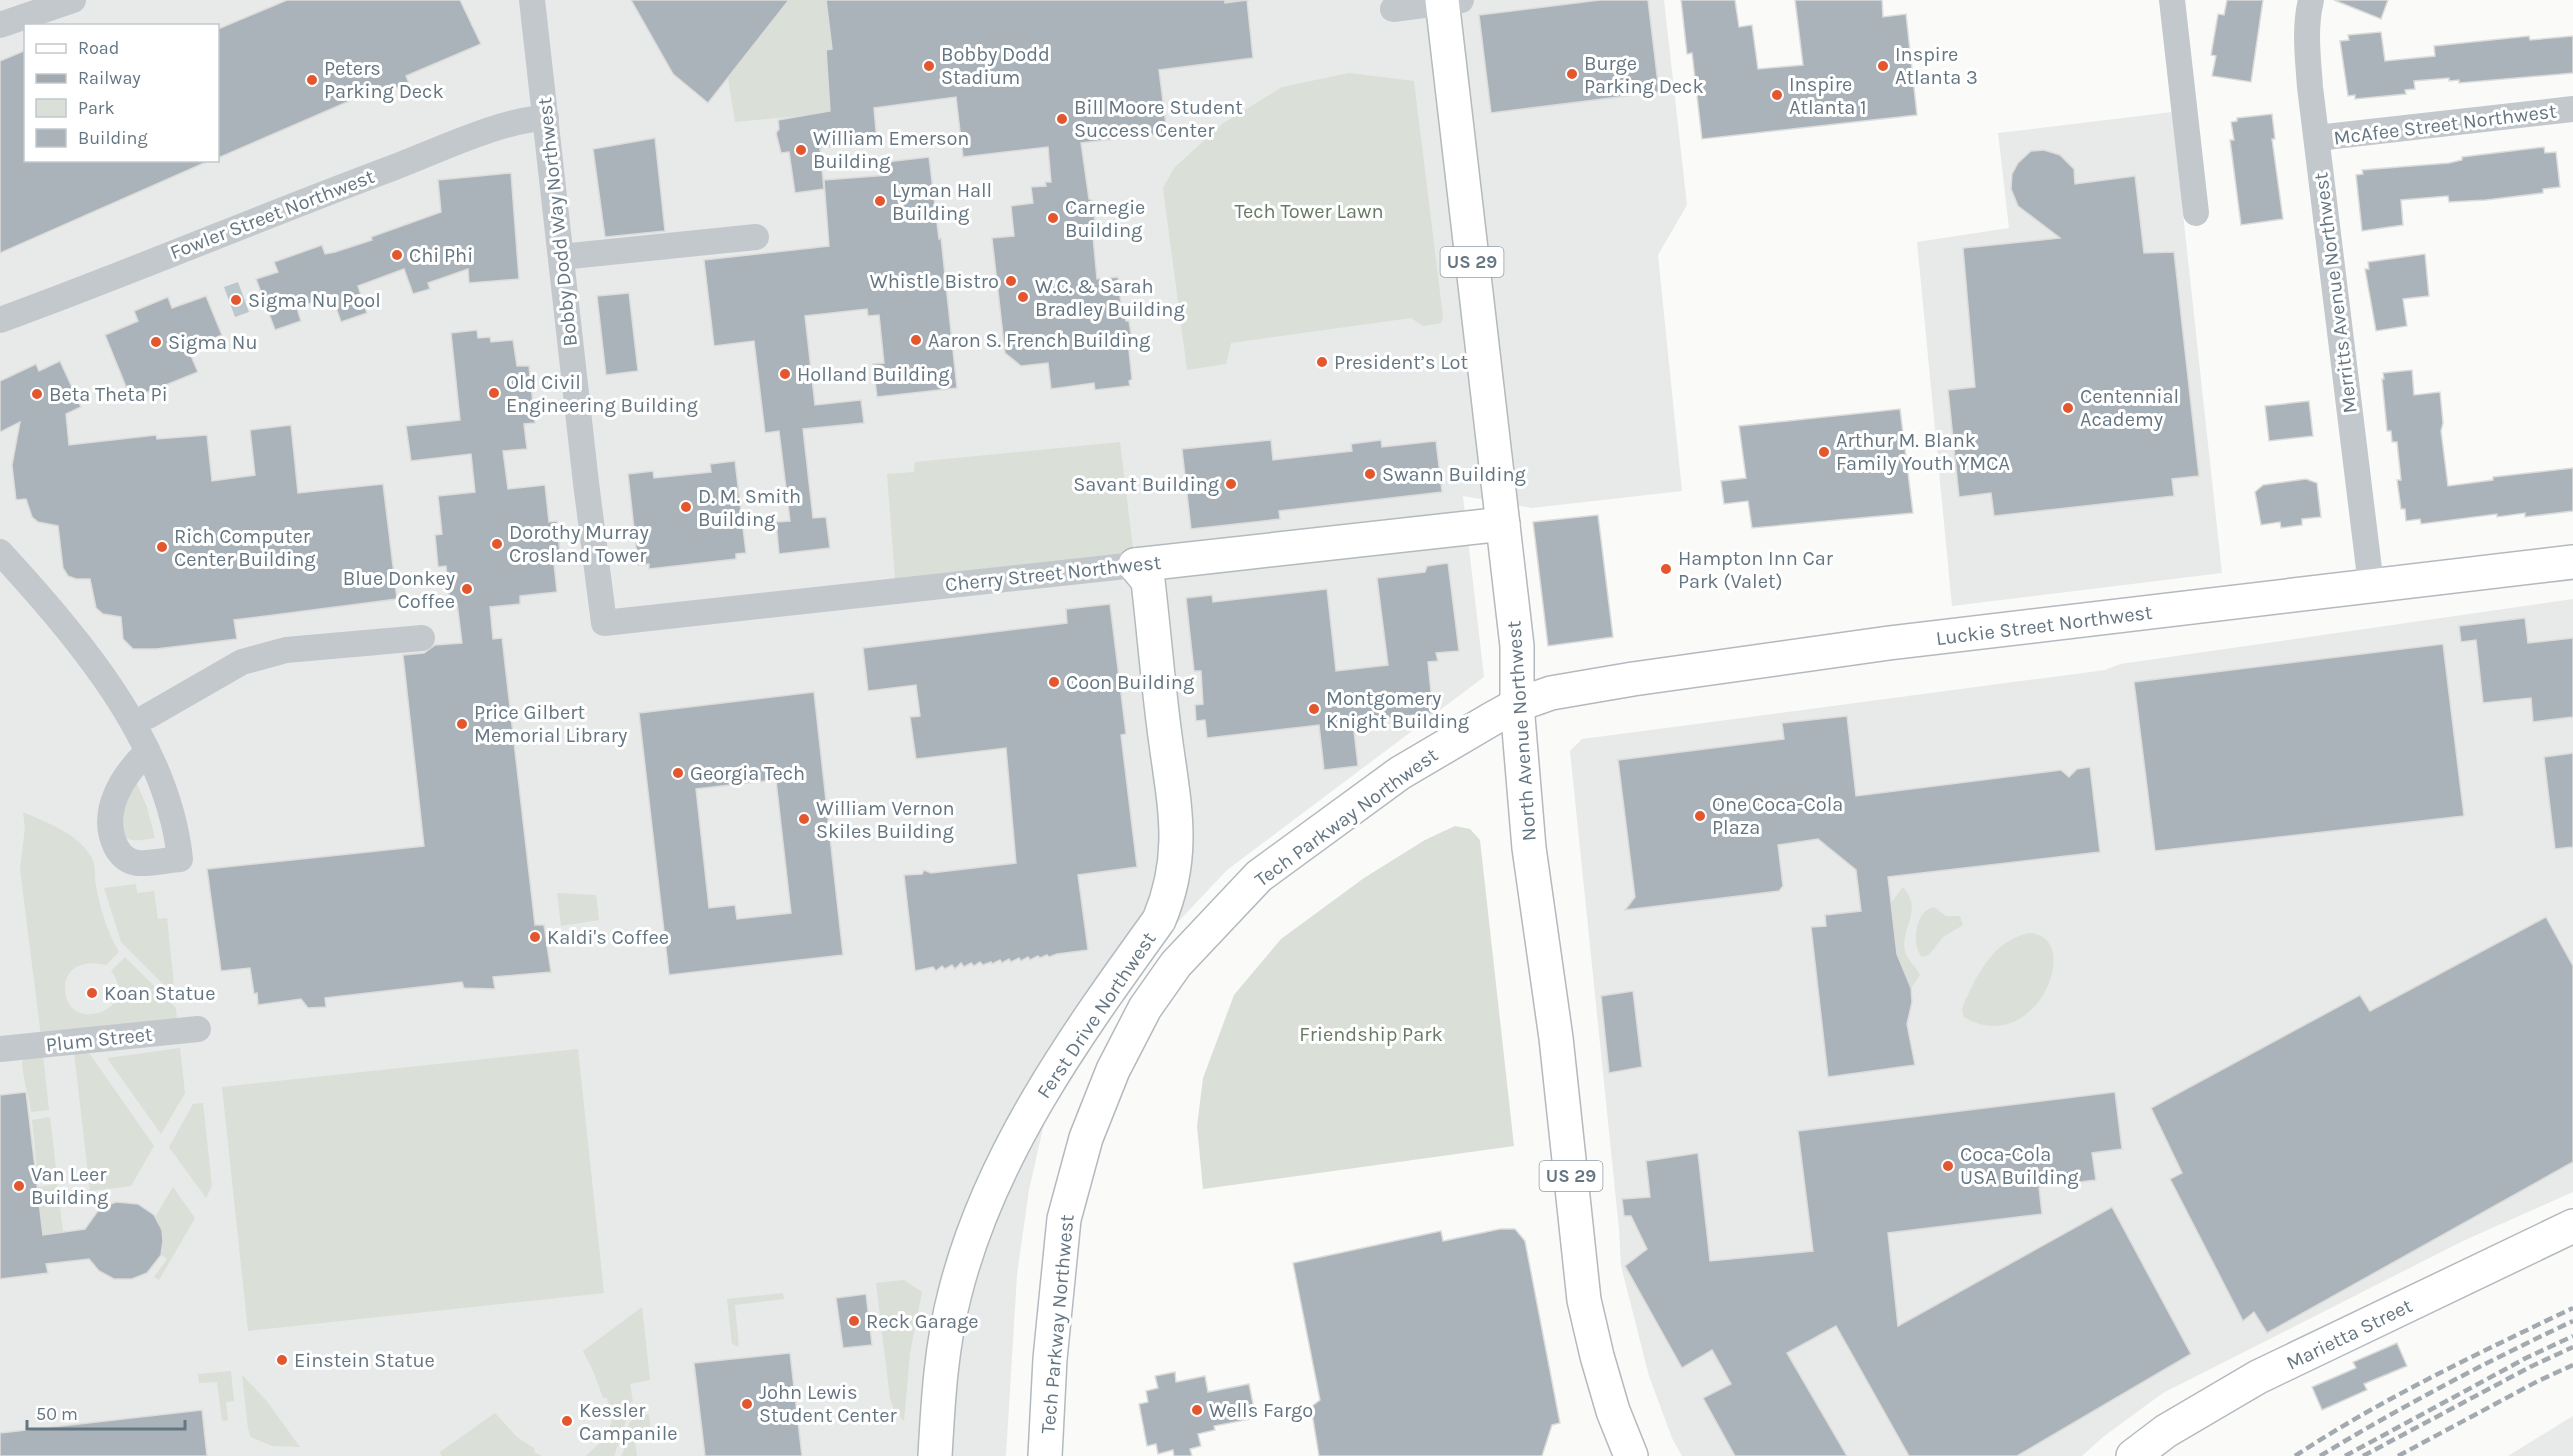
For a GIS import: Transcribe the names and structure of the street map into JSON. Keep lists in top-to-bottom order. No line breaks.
{"streets":{"main road":["US 29","Cherry Street Northwest","Luckie Street Northwest","North Avenue Northwest","Tech Parkway Northwest","Ferst Drive Northwest","Marietta Street"],"street":["McAfee Street Northwest","Fowler Street Northwest","Bobby Dodd Way Northwest","Merritts Avenue Northwest","Plum Street"]},"crossings":[["McAfee Street Northwest","Merritts Avenue Northwest"],["Fowler Street Northwest","Bobby Dodd Way Northwest"],["Bobby Dodd Way Northwest","Cherry Street Northwest"],["Merritts Avenue Northwest","Luckie Street Northwest"],["Cherry Street Northwest","North Avenue Northwest"],["Cherry Street Northwest","Ferst Drive Northwest"],["Luckie Street Northwest","North Avenue Northwest"],["Luckie Street Northwest","Tech Parkway Northwest"],["North Avenue Northwest","Tech Parkway Northwest"]],"parks":["Tech Tower Lawn","Friendship Park"],"places":["Bobby Dodd Stadium","Inspire Atlanta 3","Burge Parking Deck","Peters Parking Deck","Inspire Atlanta 1","Bill Moore Student Success Center","William Emerson Building","Lyman Hall Building","Carnegie Building","Chi Phi","Whistle Bistro","W.C. & Sarah Bradley Building","Sigma Nu Pool","Aaron S. French Building","Sigma Nu","President’s Lot","Holland Building","Old Civil Engineering Building","Beta Theta Pi","Centennial Academy","Arthur M. Blank Family Youth YMCA","Swann Building","Savant Building","D. M. Smith Building","Dorothy Murray Crosland Tower","Rich Computer Center Building","Hampton Inn Car Park (Valet)","Blue Donkey Coffee","Coon Building","Montgomery Knight Building","Price Gilbert Memorial Library","Georgia Tech","One Coca-Cola Plaza","William Vernon Skiles Building","Kaldi's Coffee","Koan Statue","Coca-Cola USA Building","Van Leer Building","Reck Garage","Einstein Statue","John Lewis Student Center","Wells Fargo","Kessler Campanile"],"legend":["Road","Railway","Park","Building"],"scale_bar":"50 m"}
